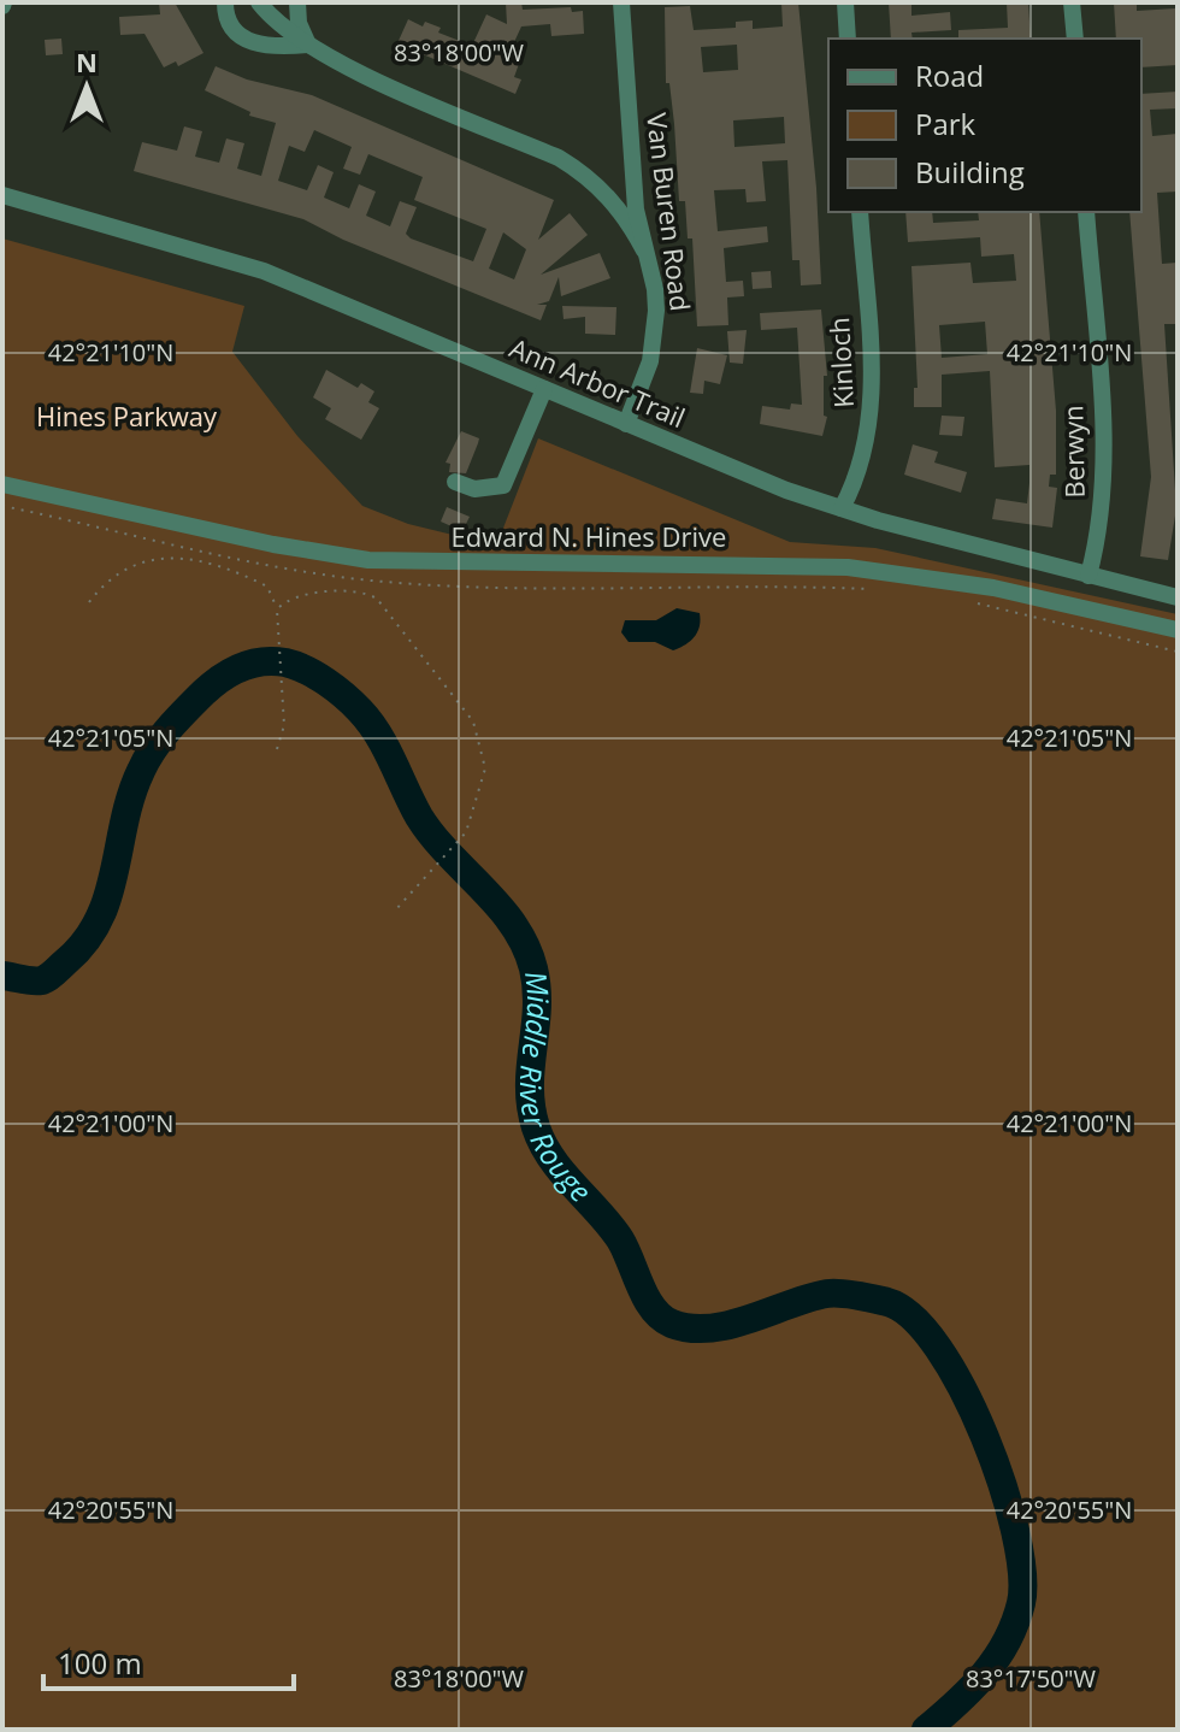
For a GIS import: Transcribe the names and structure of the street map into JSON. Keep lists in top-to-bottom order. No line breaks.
{"streets":{"street":["Van Buren Road","Kinloch","Ann Arbor Trail","Berwyn","Edward N. Hines Drive"]},"crossings":[["Van Buren Road","Ann Arbor Trail"],["Kinloch","Ann Arbor Trail"],["Ann Arbor Trail","Berwyn"]],"water":["Middle River Rouge"],"parks":["Hines Parkway"],"legend":["Road","Park","Building"],"scale_bar":"100 m","north":"top","coordinates":["83°18'00\"W","42°21'10\"N","42°21'05\"N","42°21'00\"N","42°20'55\"N","83°17'50\"W"]}
